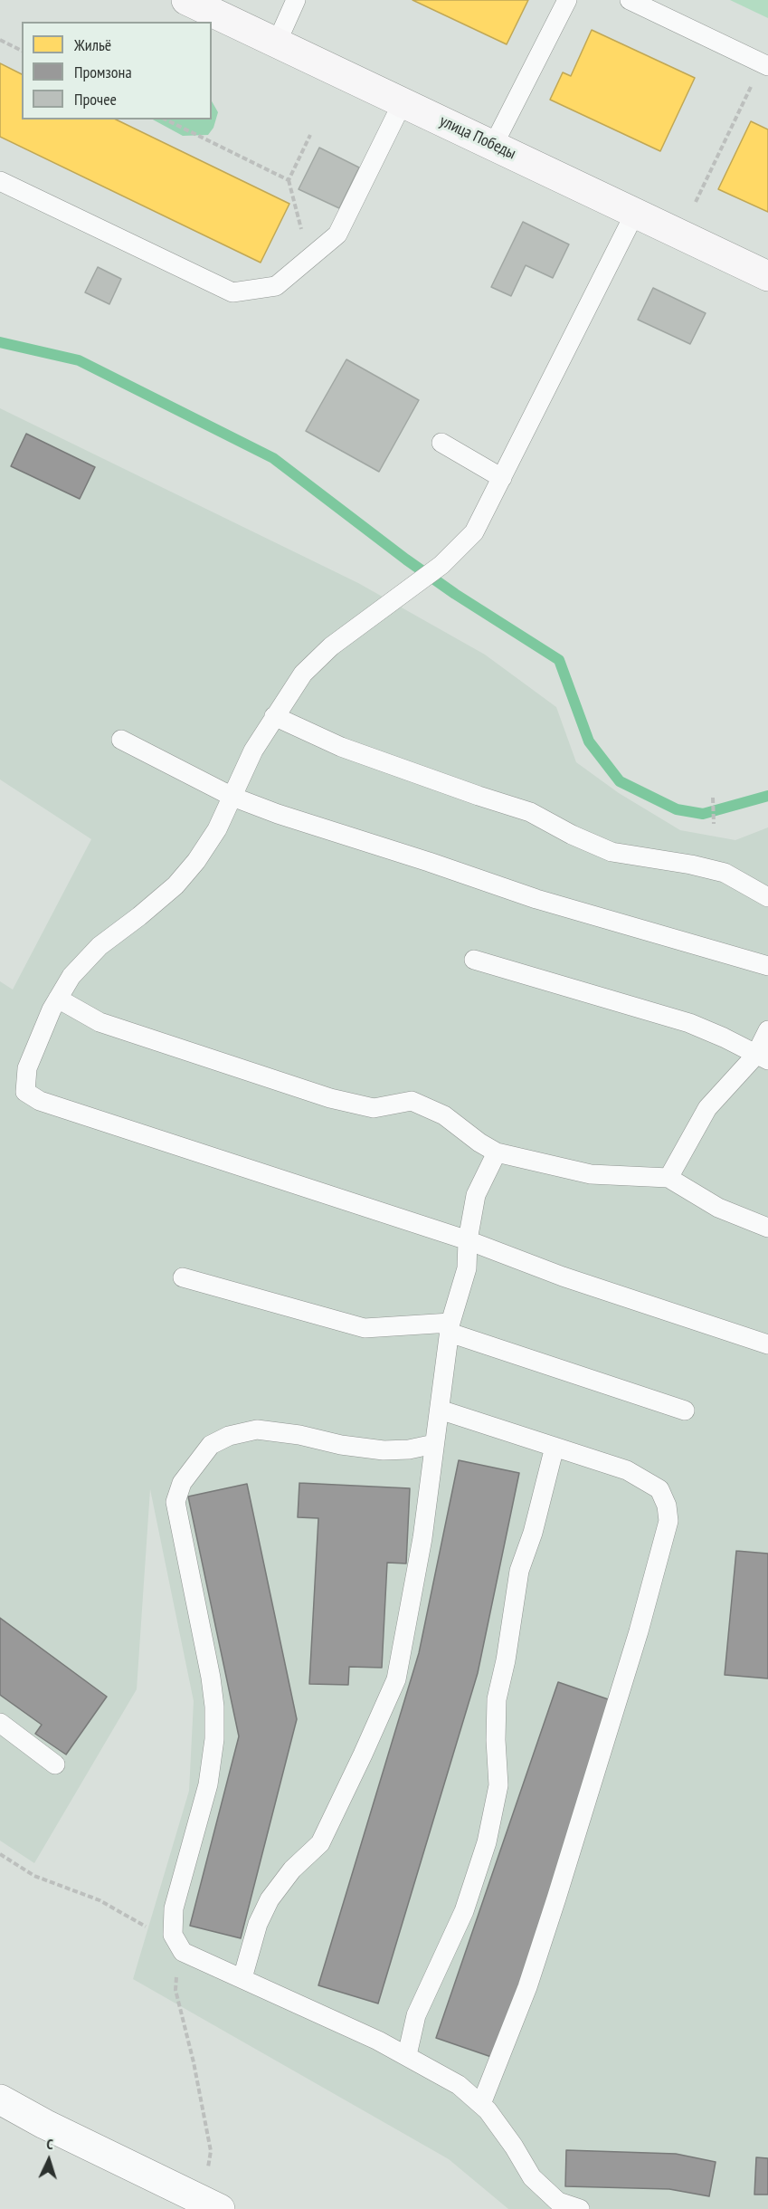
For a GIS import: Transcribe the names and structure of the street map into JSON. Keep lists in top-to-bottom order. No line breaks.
{"streets":{"street":["улица Победы"]},"legend":["Жильё","Промзона","Прочее"],"north":"top"}
